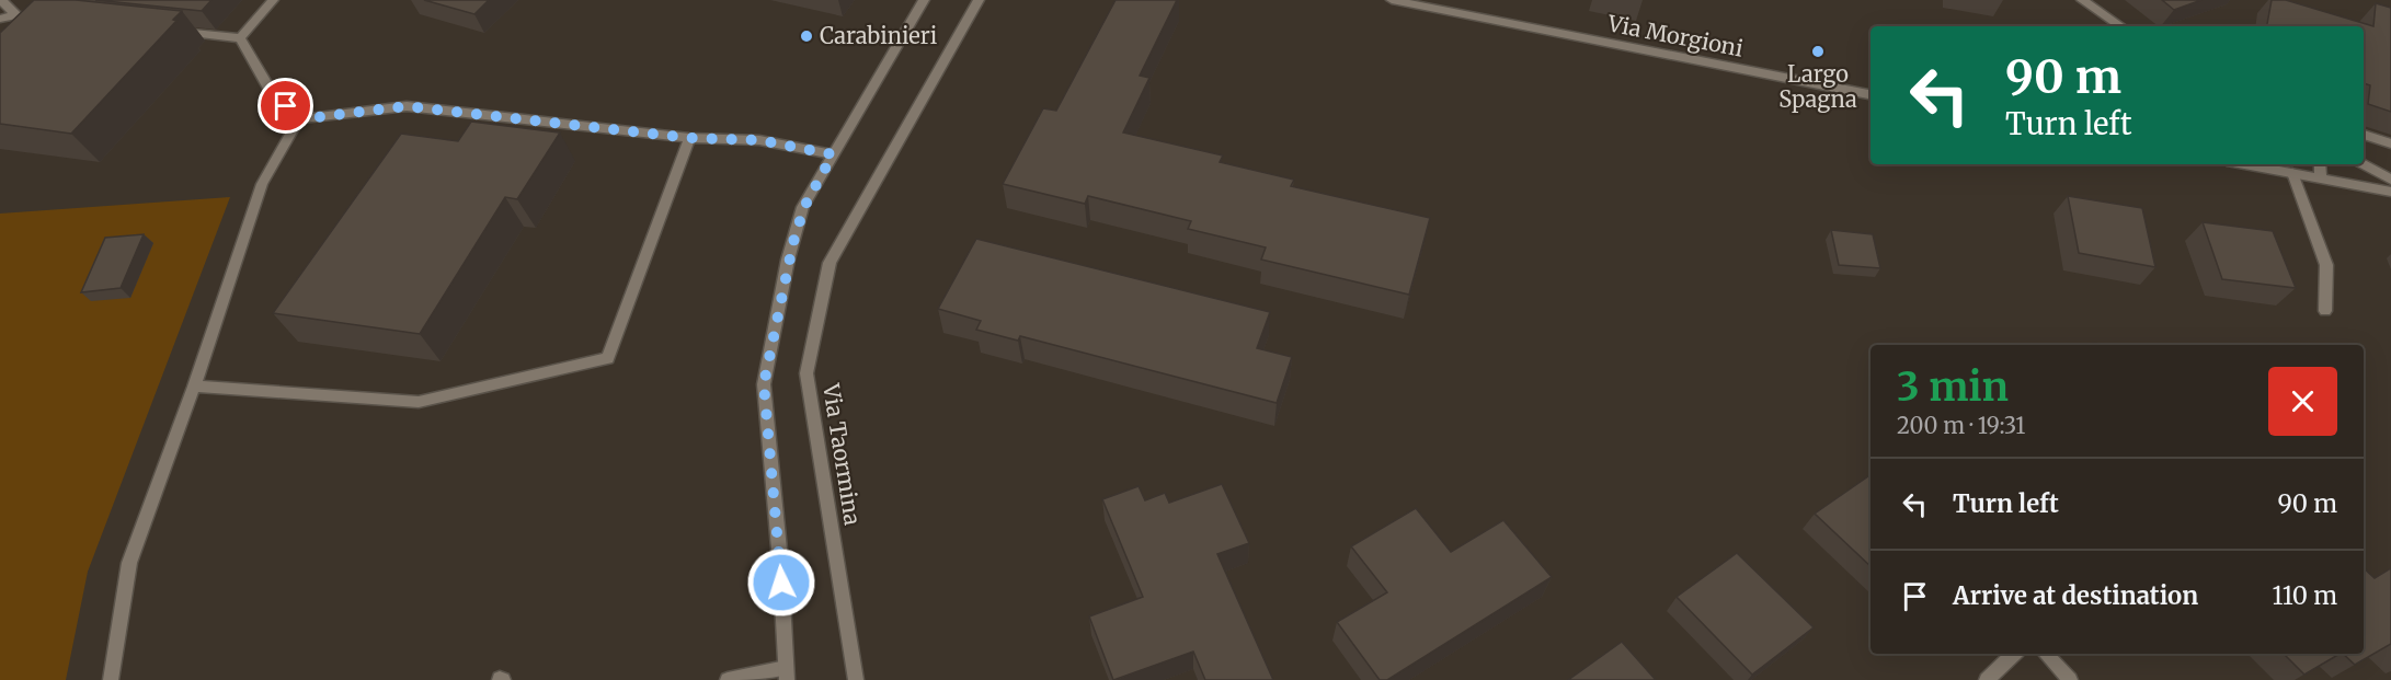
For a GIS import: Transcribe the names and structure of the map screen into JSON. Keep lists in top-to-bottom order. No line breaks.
{"streets":{"street":["Via Morgioni","Via Taormina"]},"places":["Carabinieri","Largo Spagna"],"page":{"turn":["90 m","Turn left"],"heading":["3 min","200 m · 19:31"],"list":[{"name":"Turn left","value":"90 m"},{"name":"Arrive at destination","value":"110 m"}]}}
